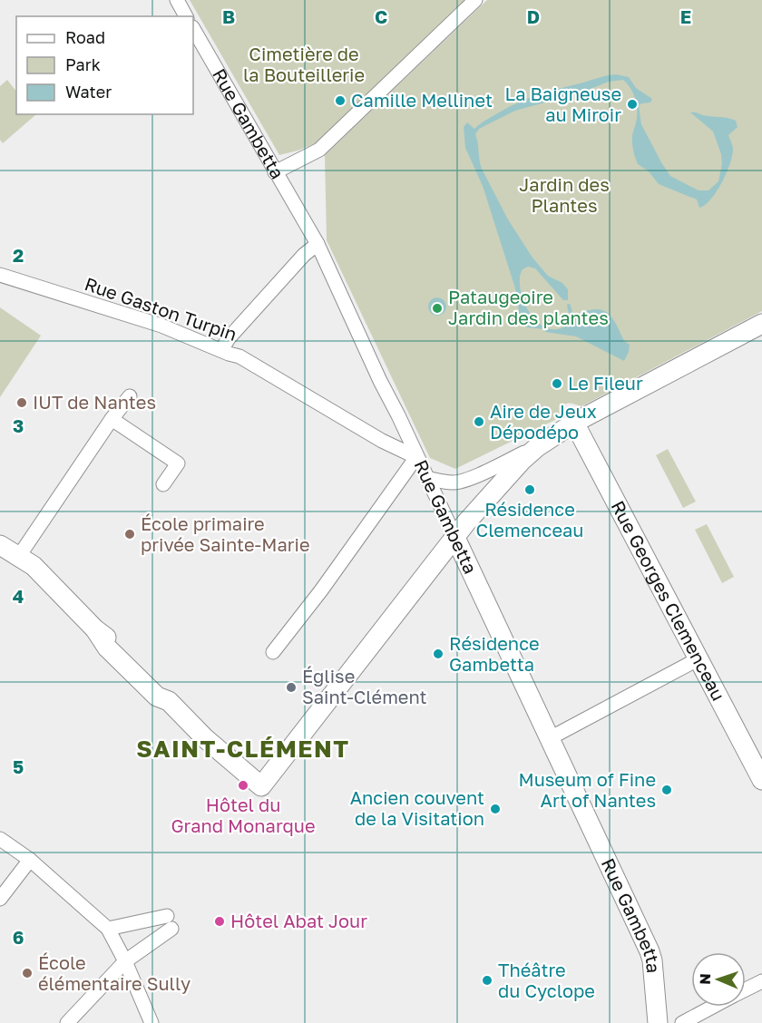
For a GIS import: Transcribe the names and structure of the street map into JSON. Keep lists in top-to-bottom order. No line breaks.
{"streets":{"main road":["Rue Gambetta","Rue Georges Clemenceau"],"street":["Rue Gaston Turpin"]},"crossings":[["Rue Gambetta","Rue Gaston Turpin"]],"districts":["SAINT-CLÉMENT"],"parks":["Cimetière de la Bouteillerie","Jardin des Plantes"],"places":["Camille Mellinet","La Baigneuse au Miroir","Pataugeoire Jardin des plantes","Le Fileur","IUT de Nantes","Aire de Jeux Dépodépo","Résidence Clemenceau","École primaire privée Sainte-Marie","Résidence Gambetta","Église Saint-Clément","Hôtel du Grand Monarque","Museum of Fine Art of Nantes","Ancien couvent de la Visitation","Hôtel Abat Jour","École élémentaire Sully","Théâtre du Cyclope"],"legend":["Road","Park","Water"],"north":"left","grid":{"columns":["B","C","D","E"],"rows":["2","3","4","5","6"]}}
